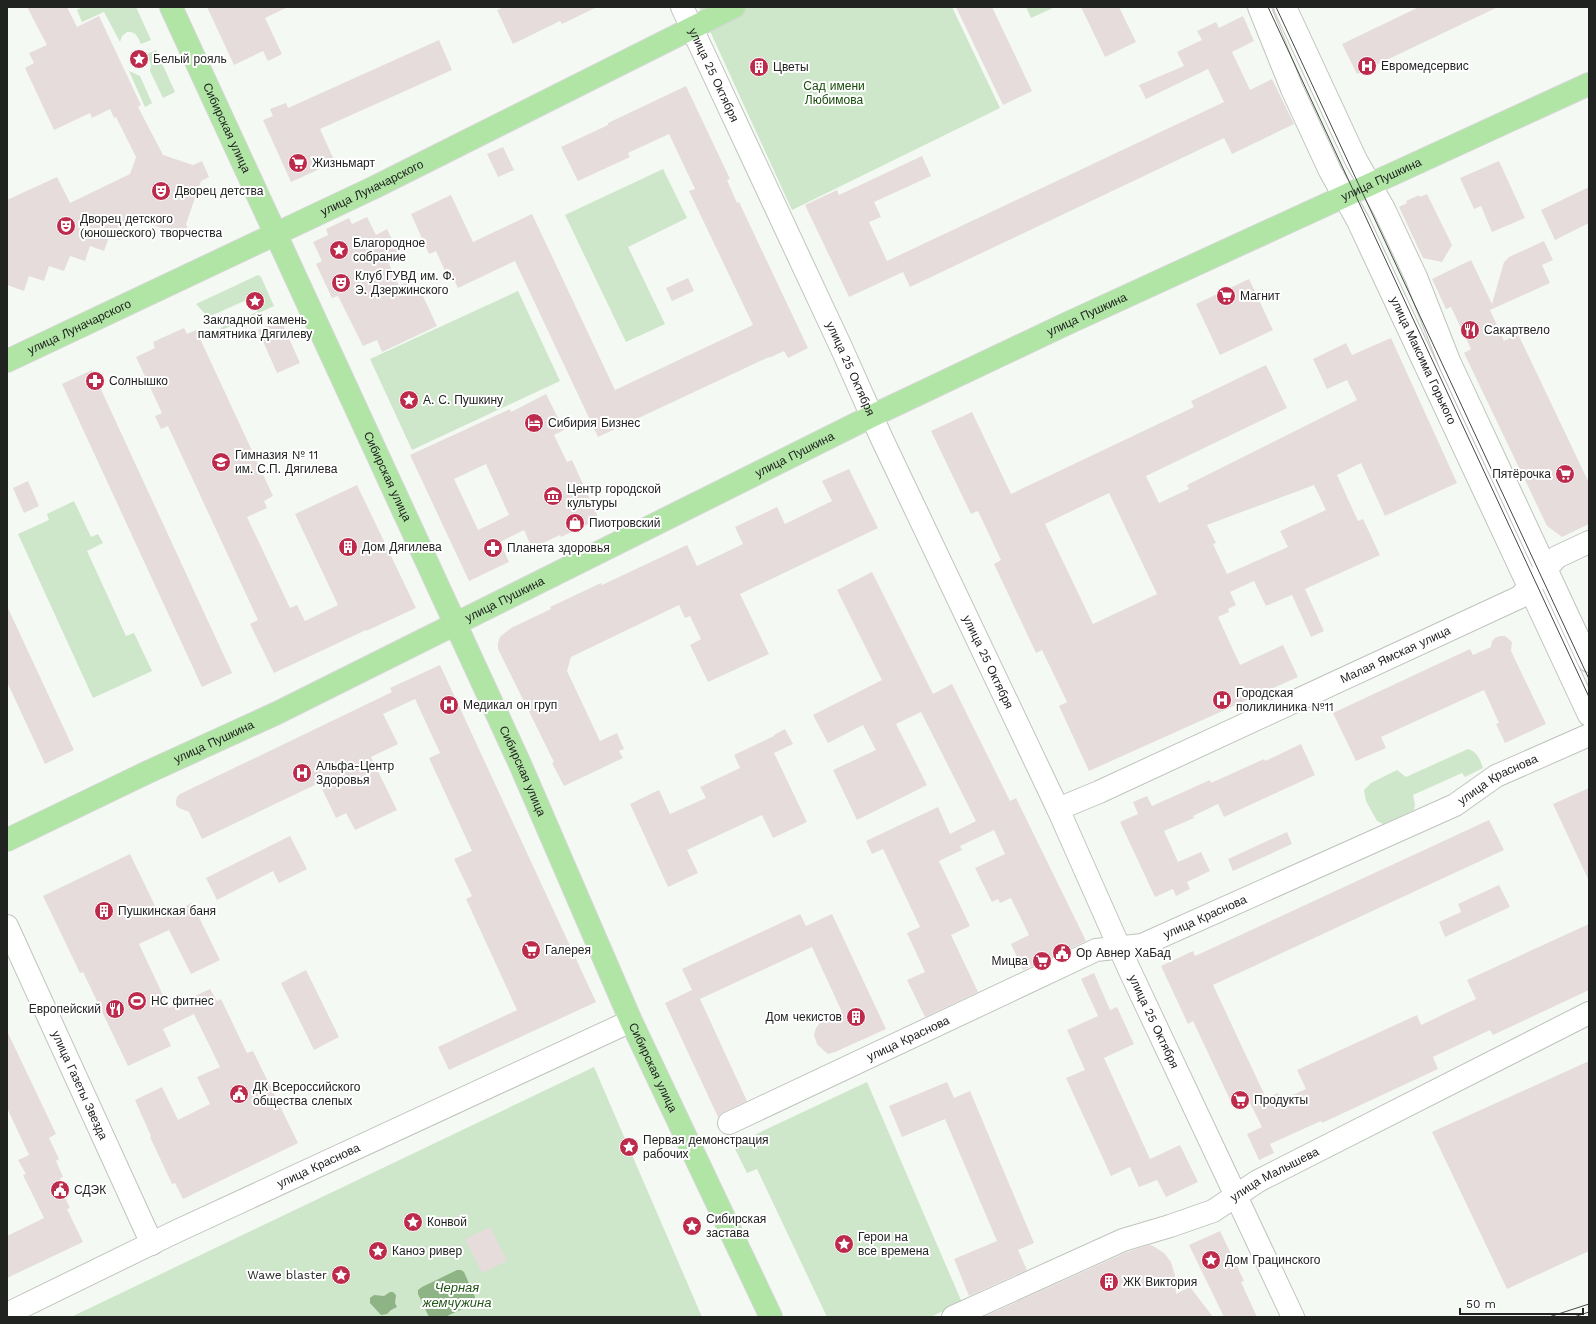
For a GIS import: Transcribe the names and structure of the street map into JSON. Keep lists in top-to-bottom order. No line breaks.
{"streets":{"main road":["Сибирская улица","улица Пушкина","улица Луначарского"],"street":["улица 25 Октября","улица Максима Горького","Малая Ямская улица","улица Краснова","улица Газеты Звезда","улица Малышева"]},"crossings":[["улица 25 Октября","улица Пушкина"],["улица 25 Октября","улица Луначарского"],["улица 25 Октября","Малая Ямская улица"],["улица 25 Октября","улица Краснова"],["улица 25 Октября","улица Малышева"],["Сибирская улица","улица Пушкина"],["Сибирская улица","улица Луначарского"],["Сибирская улица","улица Краснова"],["улица Пушкина","улица Максима Горького"],["улица Максима Горького","Малая Ямская улица"],["улица Краснова","улица Газеты Звезда"]],"water":["Черная жемчужина"],"parks":["Сад имени Любимова"],"places":{"place":["Белый рояль","Благородное собрание","Закладной камень памятника Дягилеву","А. С. Пушкину","Первая демонстрация рабочих","Конвой","Сибирская застава","Герои на все времена","Каноэ ривер","Дом Грацинского","Wawe blaster"],"hospital":["Евромедсервис","Городская поликлиника №11","Медикал он груп","Альфа-Центр Здоровья"],"building":["Цветы","Дом Дягилева","Пушкинская баня","Дом чекистов","ЖК Виктория"],"supermarket":["Жизньмарт","Магнит","Пятёрочка","Галерея","Мицва","Продукты"],"theatre":["Дворец детства","Дворец детского (юношеского) творчества","Клуб ГУВД им. Ф. Э. Дзержинского"],"restaurant":["Сакартвело","Европейский"],"pharmacy":["Солнышко","Планета здоровья"],"hotel":["Сибирия Бизнес"],"school or university":["Гимназия № 11 им. С.П. Дягилева"],"museum":["Центр городской культуры"],"shop":["Пиотровский"],"public building":["Ор Авнер ХаБад","ДК Всероссийского общества слепых","СДЭК"],"sports":["НС фитнес"]},"scale_bar":"50 m"}
